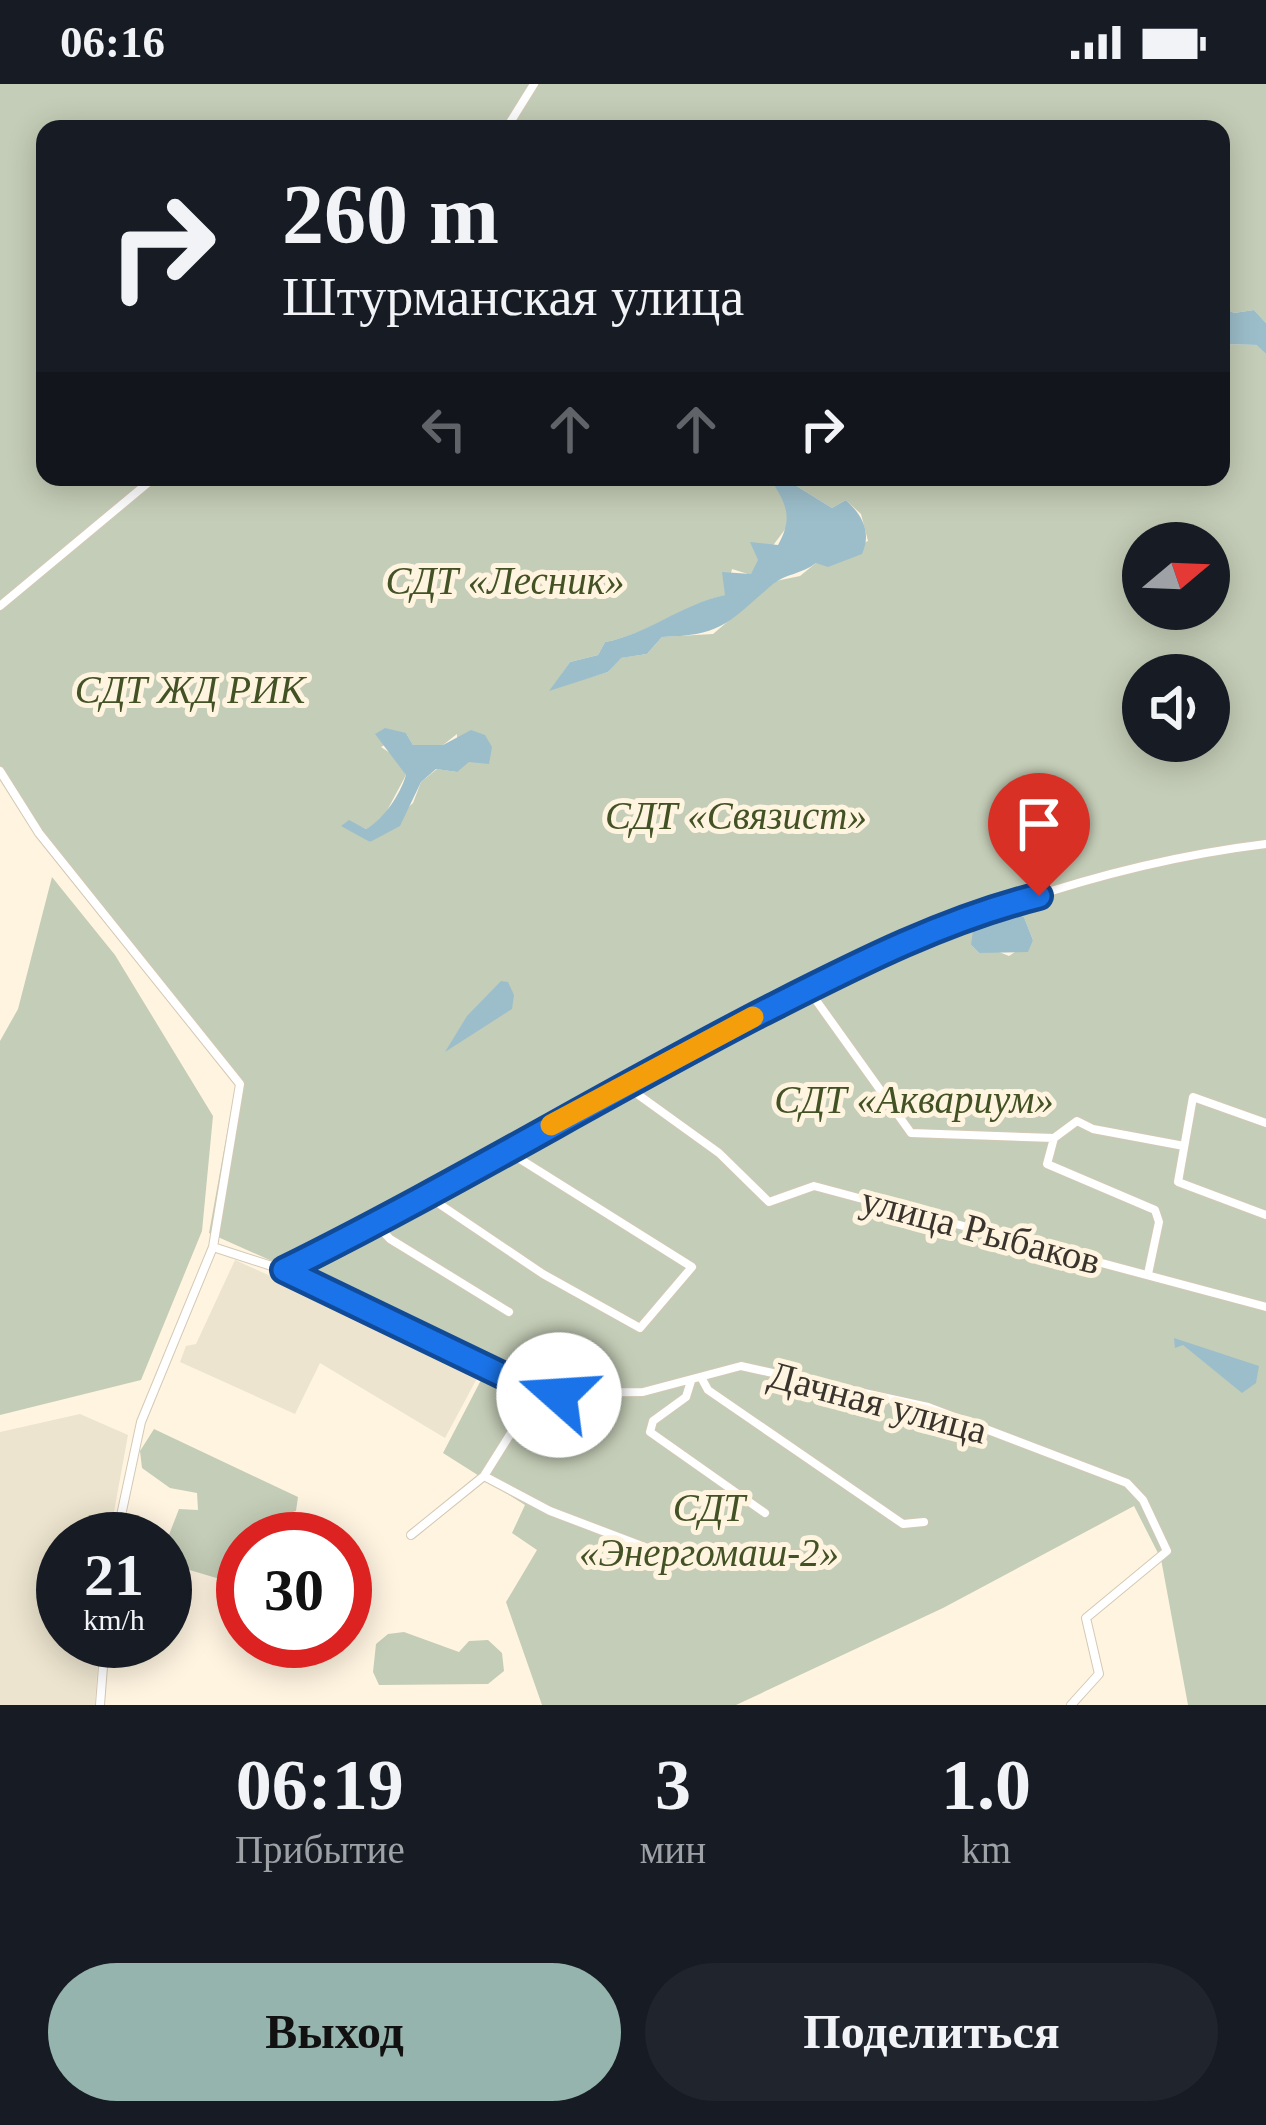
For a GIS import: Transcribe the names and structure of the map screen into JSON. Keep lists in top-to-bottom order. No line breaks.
{"streets":{"street":["улица Рыбаков","Дачная улица"]},"parks":["СДТ «Лесник»","СДТ ЖД РИК","СДТ «Связист»","СДТ «Аквариум»","СДТ «Энергомаш-2»"],"north":"right","page":{"status":"06:16","turn":["260 m","Штурманская улица"],"speed":"21 km/h","limit":"30","eta":["06:19","Прибытие","3","мин","1.0","km"],"buttons":["Выход","Поделиться"]}}
